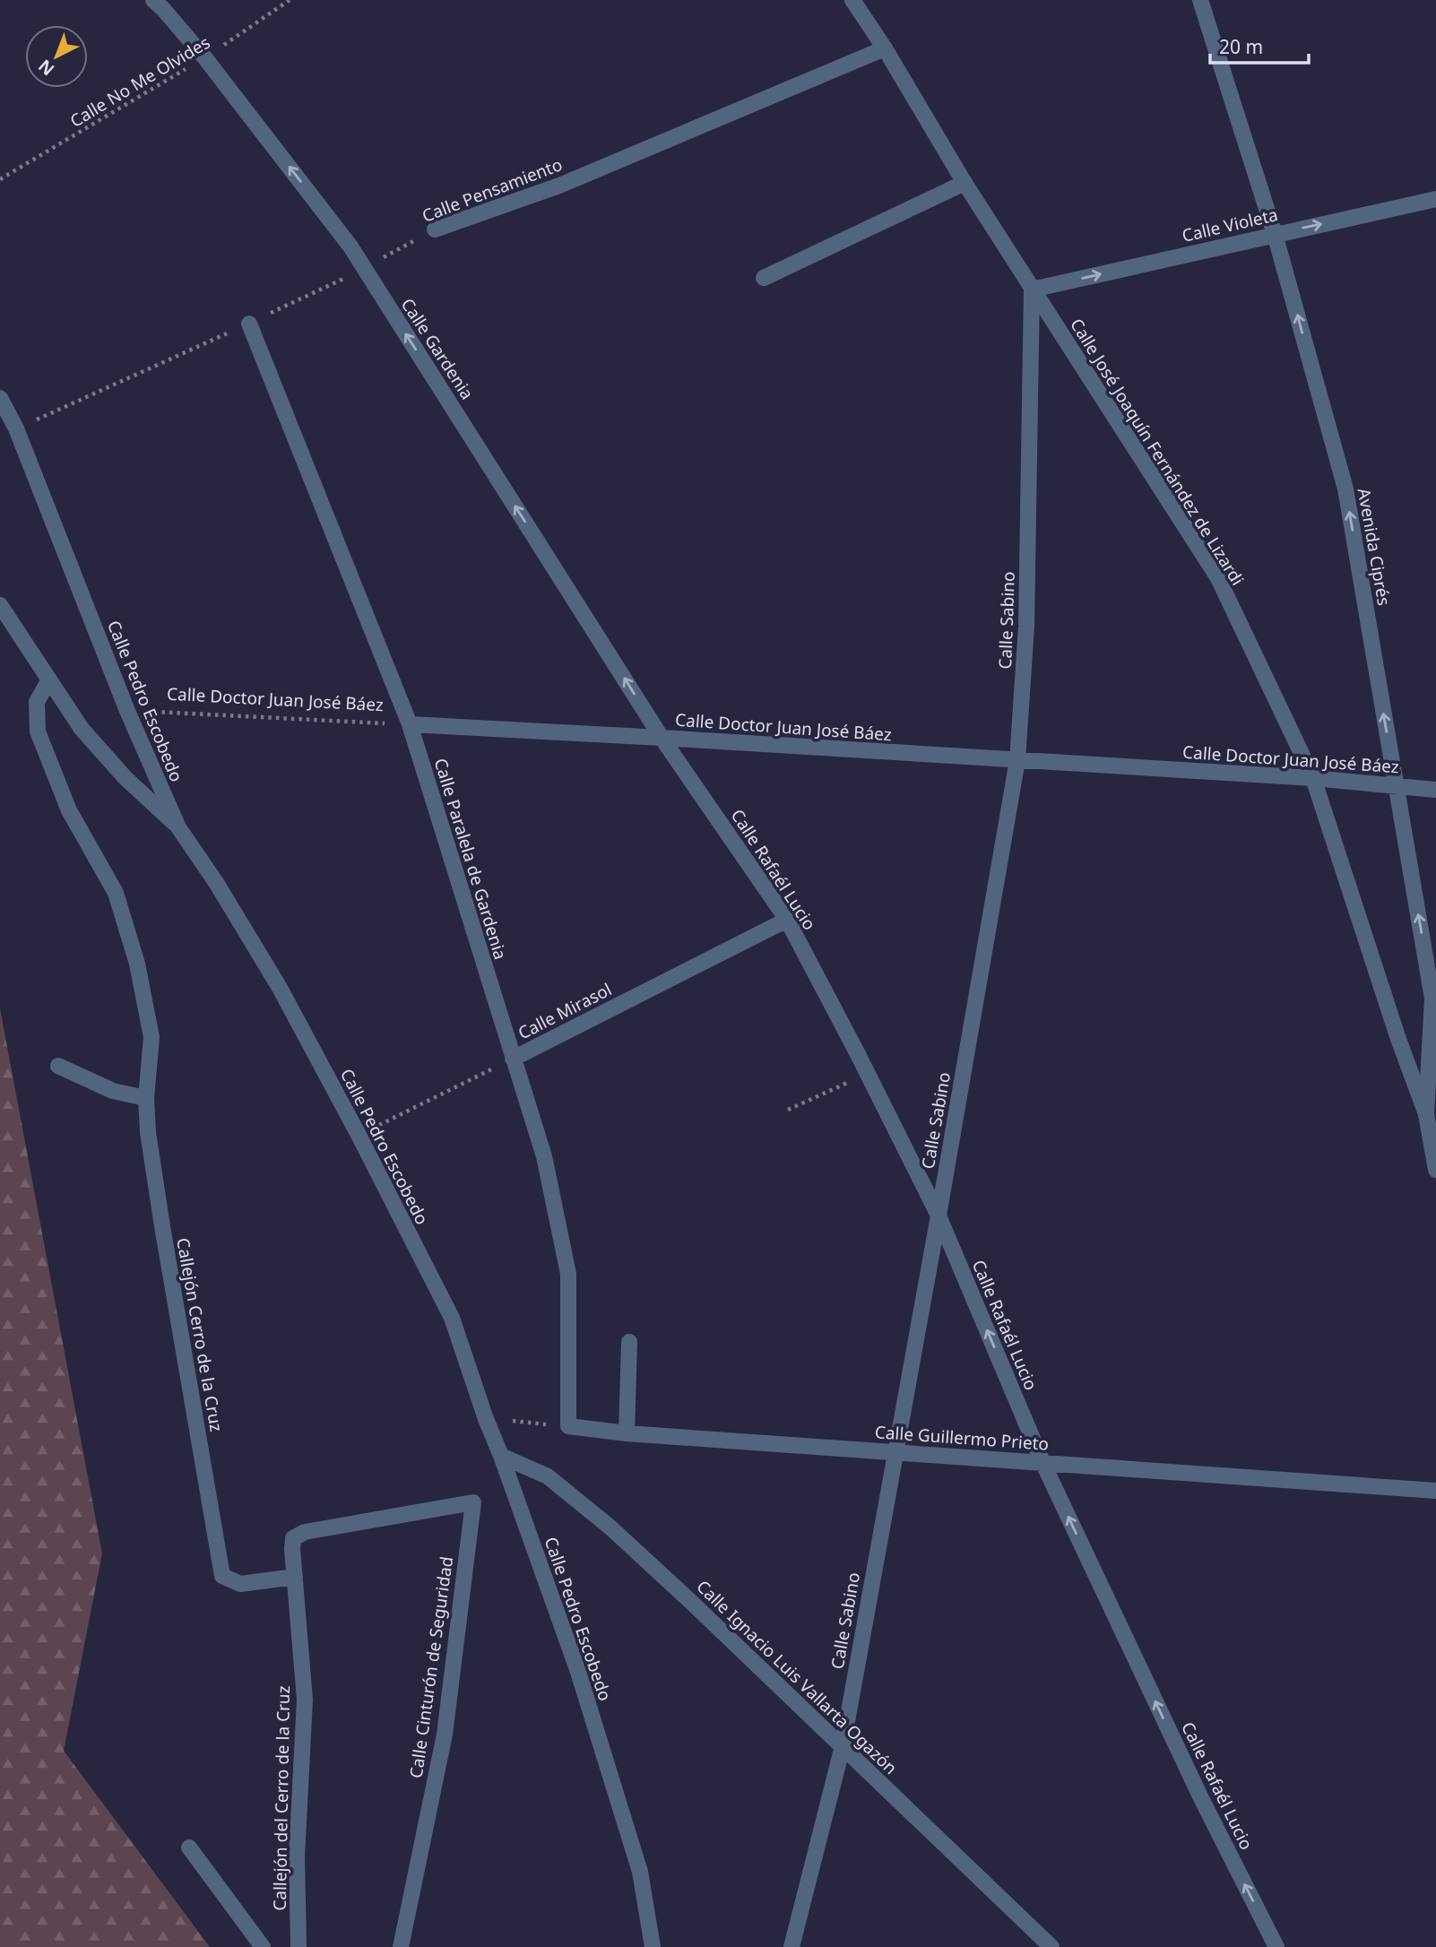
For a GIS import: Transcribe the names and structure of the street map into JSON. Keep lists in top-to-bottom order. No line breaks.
{"streets":{"street":["Calle Pensamiento","Calle Violeta","Calle Gardenia","Calle José Joaquín Fernández de Lizardi","Avenida Ciprés","Calle Sabino","Calle Doctor Juan José Báez","Calle Pedro Escobedo","Calle Paralela de Gardenia","Calle Rafaél Lucio","Calle Mirasol","Callejón Cerro de la Cruz","Calle Guillermo Prieto","Calle Cinturón de Seguridad","Calle Ignacio Luis Vallarta Ogazón","Callejón del Cerro de la Cruz"],"path":["Calle No Me Olvides"]},"crossings":[["Calle No Me Olvides","Calle Gardenia"],["Calle Pensamiento","Calle Gardenia"],["Calle Pensamiento","Calle José Joaquín Fernández de Lizardi"],["Calle Pensamiento","Calle Pedro Escobedo"],["Calle Pensamiento","Calle Paralela de Gardenia"],["Calle Violeta","Calle José Joaquín Fernández de Lizardi"],["Calle Violeta","Avenida Ciprés"],["Calle Violeta","Calle Sabino"],["Calle Gardenia","Calle Doctor Juan José Báez"],["Calle Gardenia","Calle Rafaél Lucio"],["Calle José Joaquín Fernández de Lizardi","Avenida Ciprés"],["Calle José Joaquín Fernández de Lizardi","Calle Sabino"],["Calle José Joaquín Fernández de Lizardi","Calle Doctor Juan José Báez"],["Avenida Ciprés","Calle Doctor Juan José Báez"],["Calle Sabino","Calle Doctor Juan José Báez"],["Calle Sabino","Calle Rafaél Lucio"],["Calle Sabino","Calle Guillermo Prieto"],["Calle Sabino","Calle Ignacio Luis Vallarta Ogazón"],["Calle Doctor Juan José Báez","Calle Pedro Escobedo"],["Calle Doctor Juan José Báez","Calle Paralela de Gardenia"],["Calle Doctor Juan José Báez","Calle Rafaél Lucio"],["Calle Pedro Escobedo","Calle Mirasol"],["Calle Pedro Escobedo","Calle Ignacio Luis Vallarta Ogazón"],["Calle Paralela de Gardenia","Calle Mirasol"],["Calle Paralela de Gardenia","Calle Guillermo Prieto"],["Calle Rafaél Lucio","Calle Mirasol"],["Calle Rafaél Lucio","Calle Guillermo Prieto"],["Callejón Cerro de la Cruz","Callejón del Cerro de la Cruz"],["Calle Cinturón de Seguridad","Callejón del Cerro de la Cruz"]],"one_way":["Calle Violeta","Calle Gardenia","Avenida Ciprés","Calle Rafaél Lucio"],"scale_bar":"20 m","north":"bottom left"}
